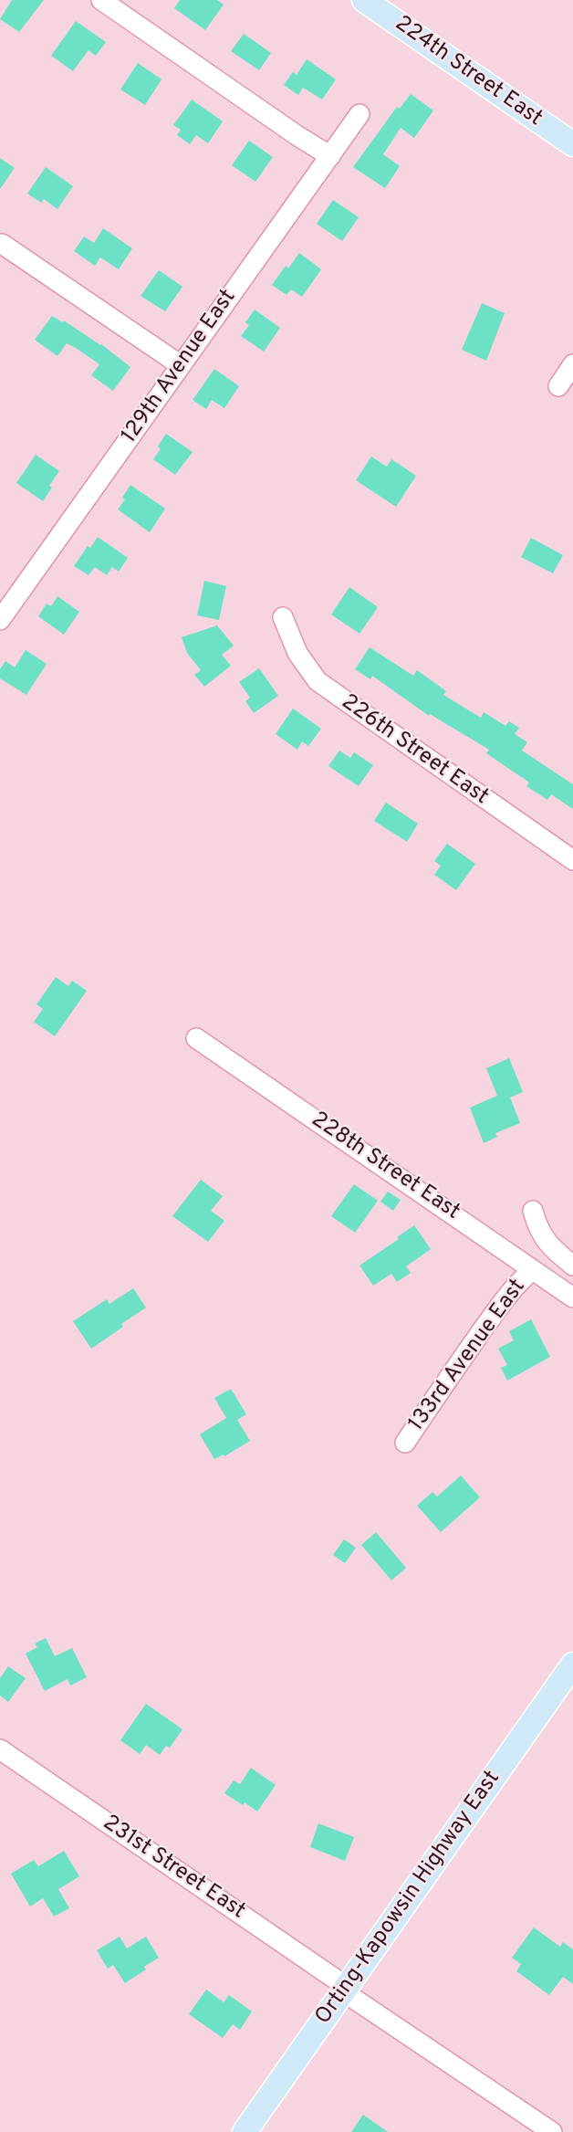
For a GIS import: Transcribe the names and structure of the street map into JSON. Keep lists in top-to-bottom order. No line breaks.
{"streets":{"main road":["224th Street East","Orting-Kapowsin Highway East"],"street":["129th Avenue East","226th Street East","228th Street East","133rd Avenue East","231st Street East"]},"crossings":[["228th Street East","133rd Avenue East"],["231st Street East","Orting-Kapowsin Highway East"]]}
